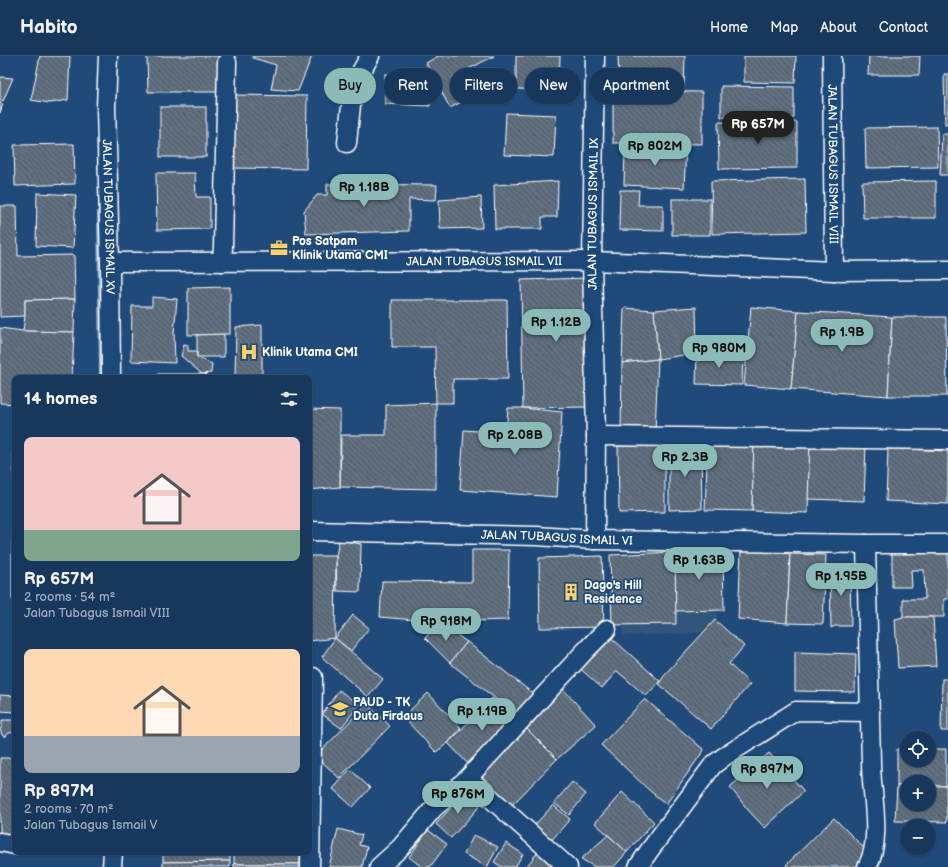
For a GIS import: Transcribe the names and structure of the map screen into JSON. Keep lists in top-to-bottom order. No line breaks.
{"streets":{"street":["JALAN TUBAGUS ISMAIL VIII","JALAN TUBAGUS ISMAIL IX","JALAN TUBAGUS ISMAIL XV","JALAN TUBAGUS ISMAIL VII","JALAN TUBAGUS ISMAIL VI"]},"crossings":[["JALAN TUBAGUS ISMAIL VIII","JALAN TUBAGUS ISMAIL VII"],["JALAN TUBAGUS ISMAIL IX","JALAN TUBAGUS ISMAIL VII"],["JALAN TUBAGUS ISMAIL IX","JALAN TUBAGUS ISMAIL VI"],["JALAN TUBAGUS ISMAIL XV","JALAN TUBAGUS ISMAIL VII"]],"places":{"office":["Pos Satpam Klinik Utama CMI"],"hospital":["Klinik Utama CMI"],"building":["Dago's Hill Residence"],"school or university":["PAUD - TK Duta Firdaus"]},"page":{"header":"Habito","nav":["Home","Map","About","Contact"],"chip":["Buy","Rent","Filters","New","Apartment"],"price":["Rp 657M","Rp 802M","Rp 1.18B","Rp 1.12B","Rp 1.9B","Rp 980M","Rp 2.08B","Rp 2.3B","Rp 1.63B","Rp 1.95B","Rp 918M","Rp 1.19B","Rp 897M","Rp 876M"],"heading":"14 homes","list":[{"name":"Rp 657M","note":"2 rooms · 54 m² · Jalan Tubagus Ismail VIII"},{"name":"Rp 897M","note":"2 rooms · 70 m² · Jalan Tubagus Ismail V"}],"map_buttons":["+","−"]}}
